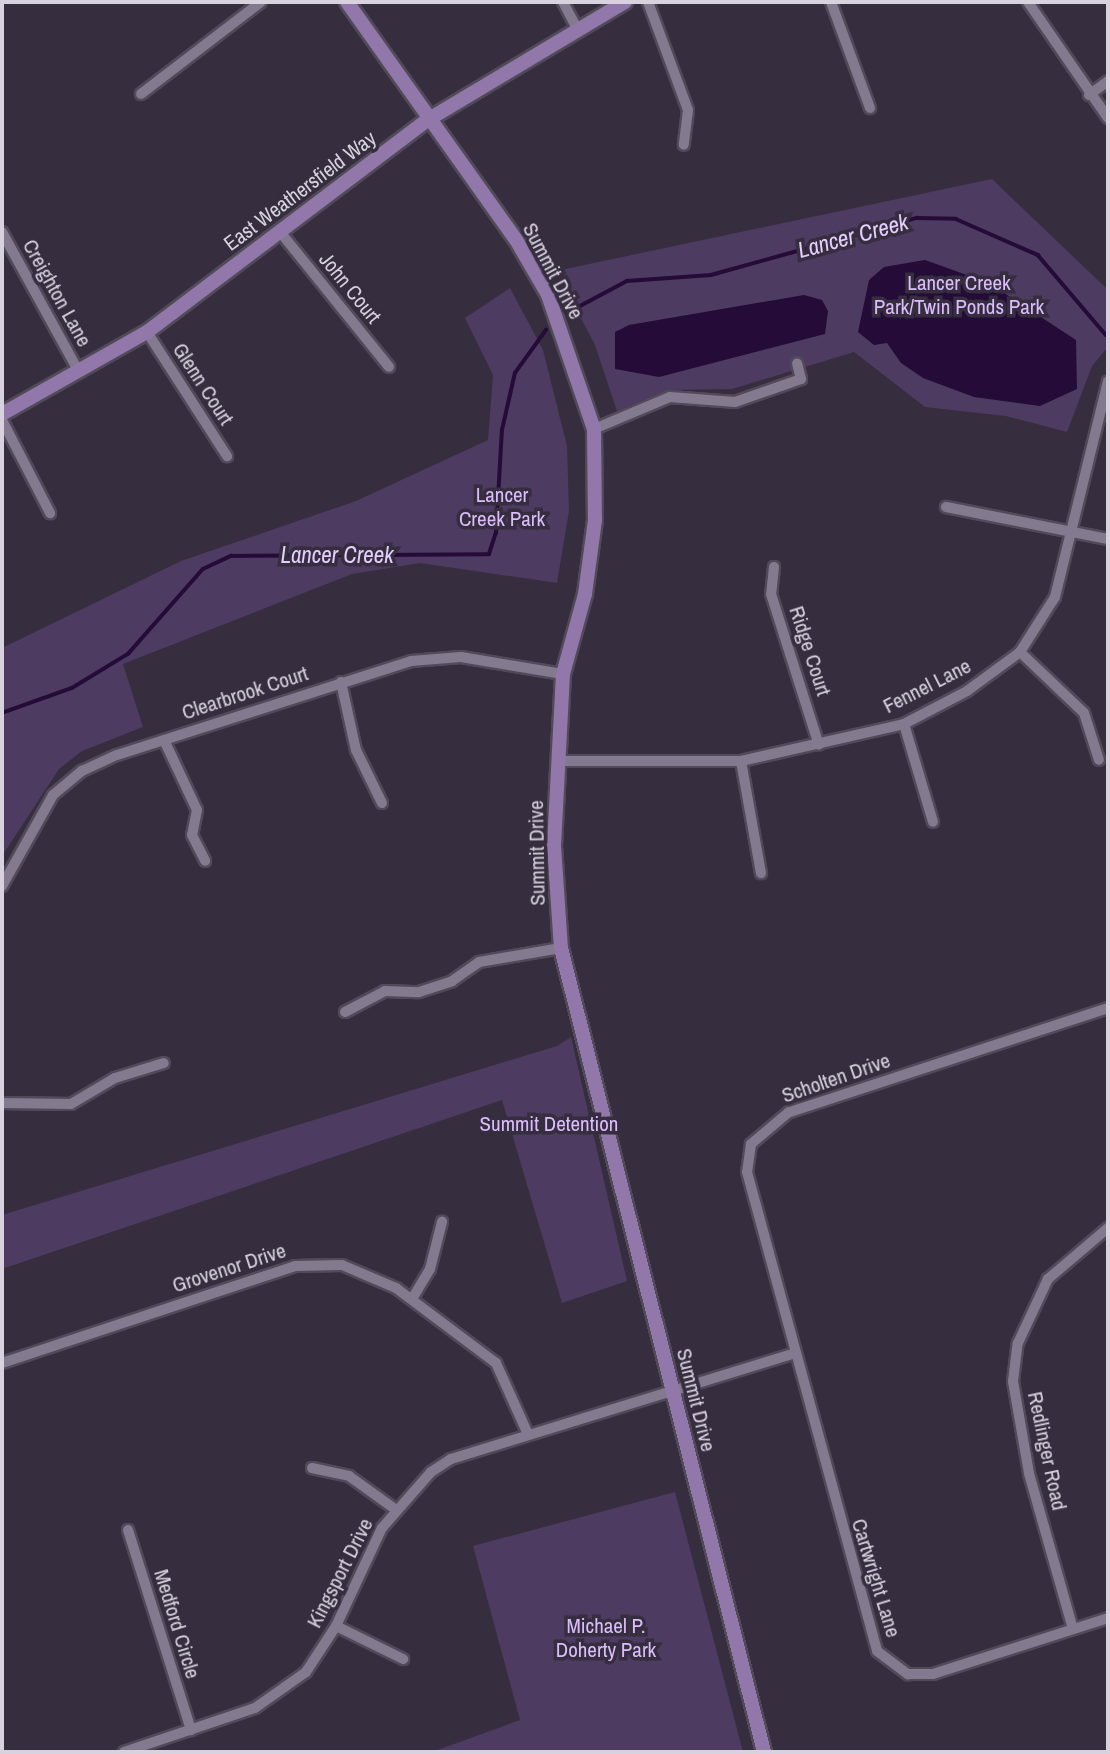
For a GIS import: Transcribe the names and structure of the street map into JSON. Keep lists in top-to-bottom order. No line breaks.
{"streets":{"street":["East Weathersfield Way","Summit Drive","John Court","Creighton Lane","Glenn Court","Ridge Court","Fennel Lane","Clearbrook Court","Scholten Drive","Grovenor Drive","Redlinger Road","Kingsport Drive","Cartwright Lane","Medford Circle"]},"crossings":[["East Weathersfield Way","Summit Drive"],["East Weathersfield Way","John Court"],["East Weathersfield Way","Creighton Lane"],["East Weathersfield Way","Glenn Court"],["Summit Drive","Fennel Lane"],["Summit Drive","Clearbrook Court"],["Summit Drive","Kingsport Drive"],["Ridge Court","Fennel Lane"],["Scholten Drive","Kingsport Drive"],["Scholten Drive","Cartwright Lane"],["Grovenor Drive","Kingsport Drive"],["Redlinger Road","Cartwright Lane"],["Kingsport Drive","Cartwright Lane"],["Kingsport Drive","Medford Circle"]],"water":["Lancer Creek"],"parks":["Lancer Creek Park/Twin Ponds Park","Lancer Creek Park","Summit Detention","Michael P. Doherty Park"]}
